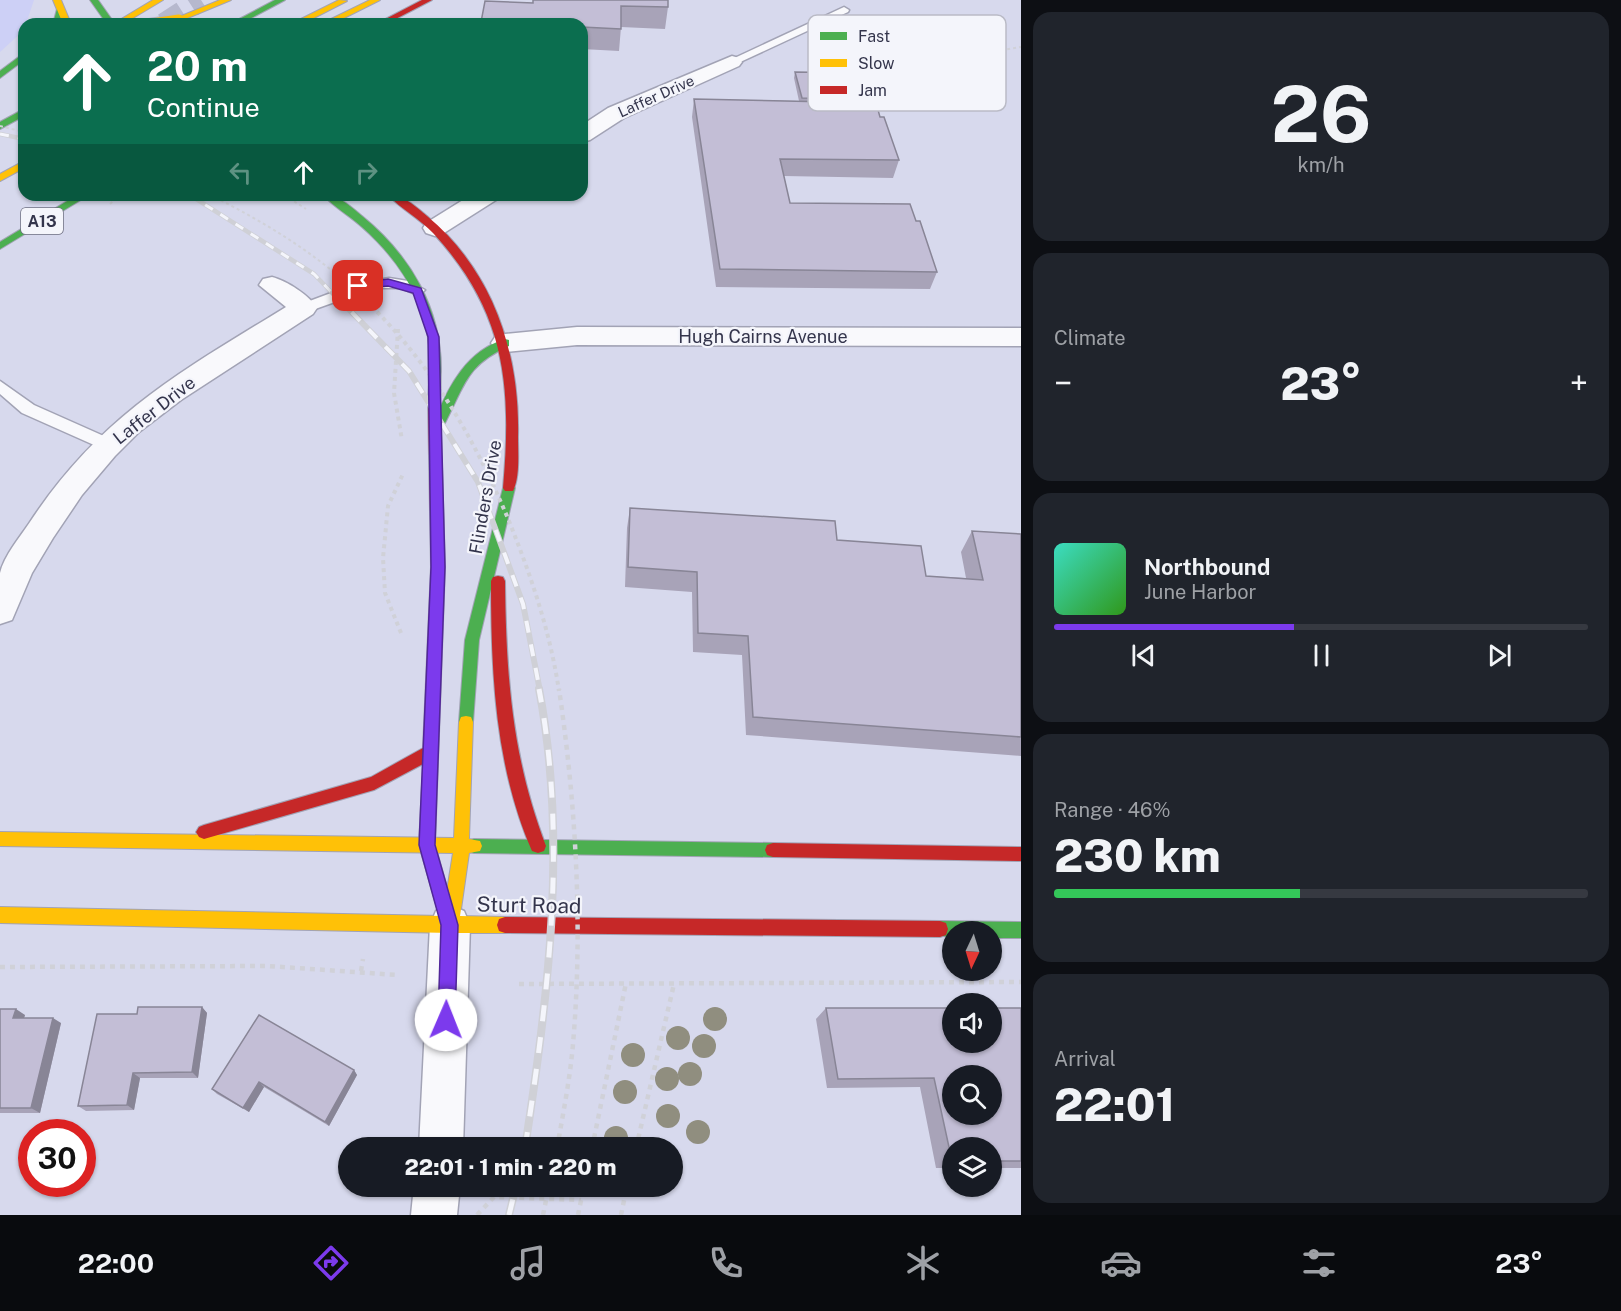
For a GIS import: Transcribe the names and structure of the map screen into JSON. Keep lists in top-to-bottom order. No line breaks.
{"streets":{"main road":["A13","Flinders Drive","Sturt Road"],"street":["Laffer Drive","Hugh Cairns Avenue"]},"crossings":[["Hugh Cairns Avenue","Flinders Drive"],["Flinders Drive","Sturt Road"]],"legend":["Fast","Slow","Jam"],"north":"bottom","page":{"tile":[["26","km/h"],"Climate",["Range · 46%","230 km"],["Arrival","22:01"]],"turn":["20 m","Continue"],"heat":["−","23°","+"],"song":["Northbound","June Harbor"],"limit":"30","trip":"22:01 · 1 min · 220 m","tabs":["22:00","23°"]}}
